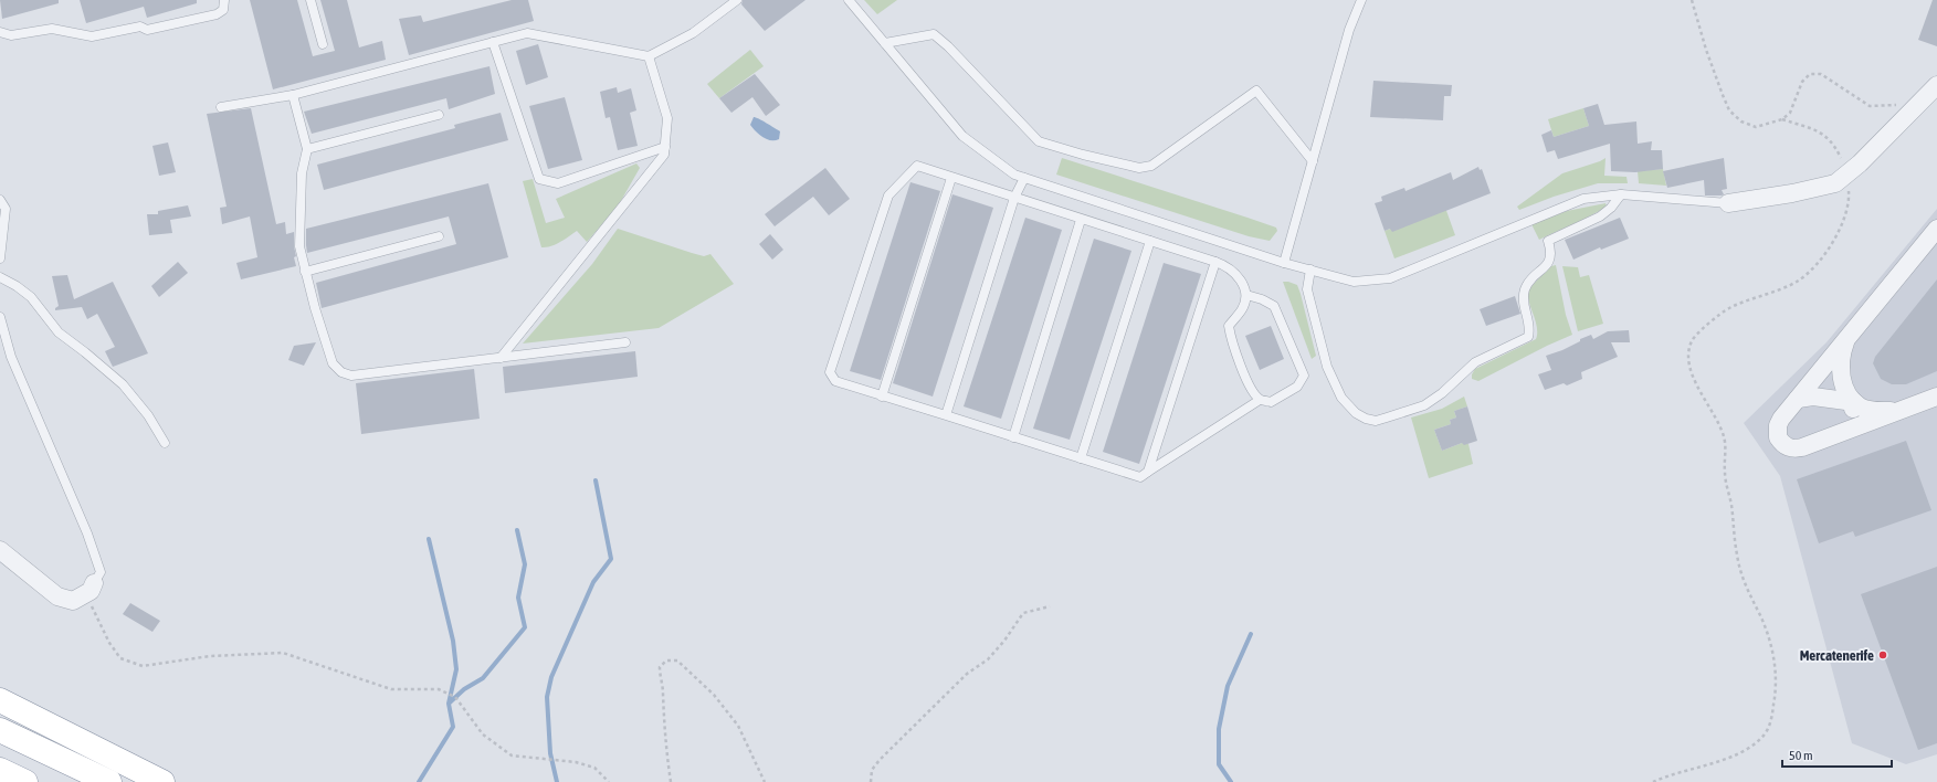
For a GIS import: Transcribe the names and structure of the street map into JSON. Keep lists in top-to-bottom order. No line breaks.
{"places":["Mercatenerife"],"scale_bar":"50 m"}
